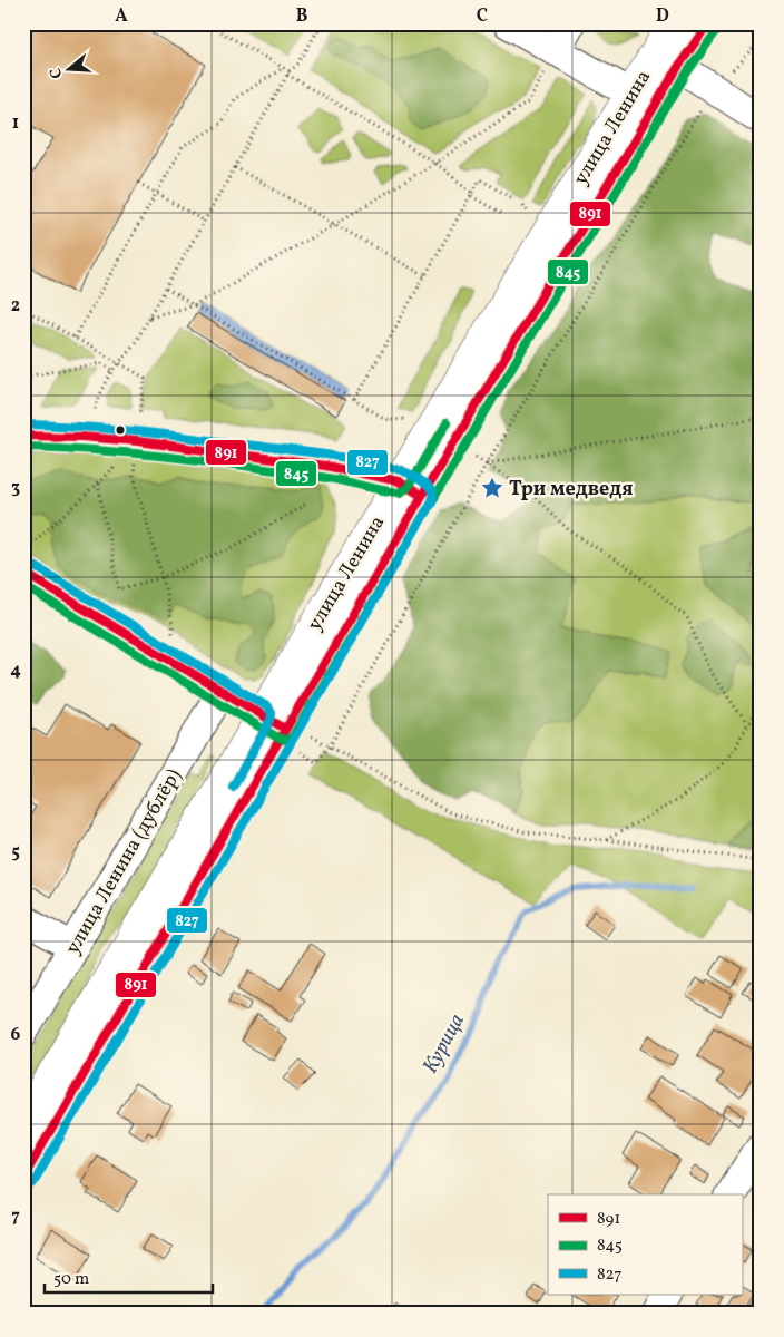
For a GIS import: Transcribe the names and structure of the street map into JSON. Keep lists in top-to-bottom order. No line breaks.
{"streets":{"main road":["улица Ленина"],"street":["улица Ленина (дублёр)"]},"water":["Курица"],"places":{"place":["Три медведя"]},"lines":["transit line 891","transit line 845","transit line 827"],"legend":["891","845","827"],"scale_bar":"50 m","north":"left","grid":{"columns":["A","B","C","D"],"rows":["1","2","3","4","5","6","7"]}}
